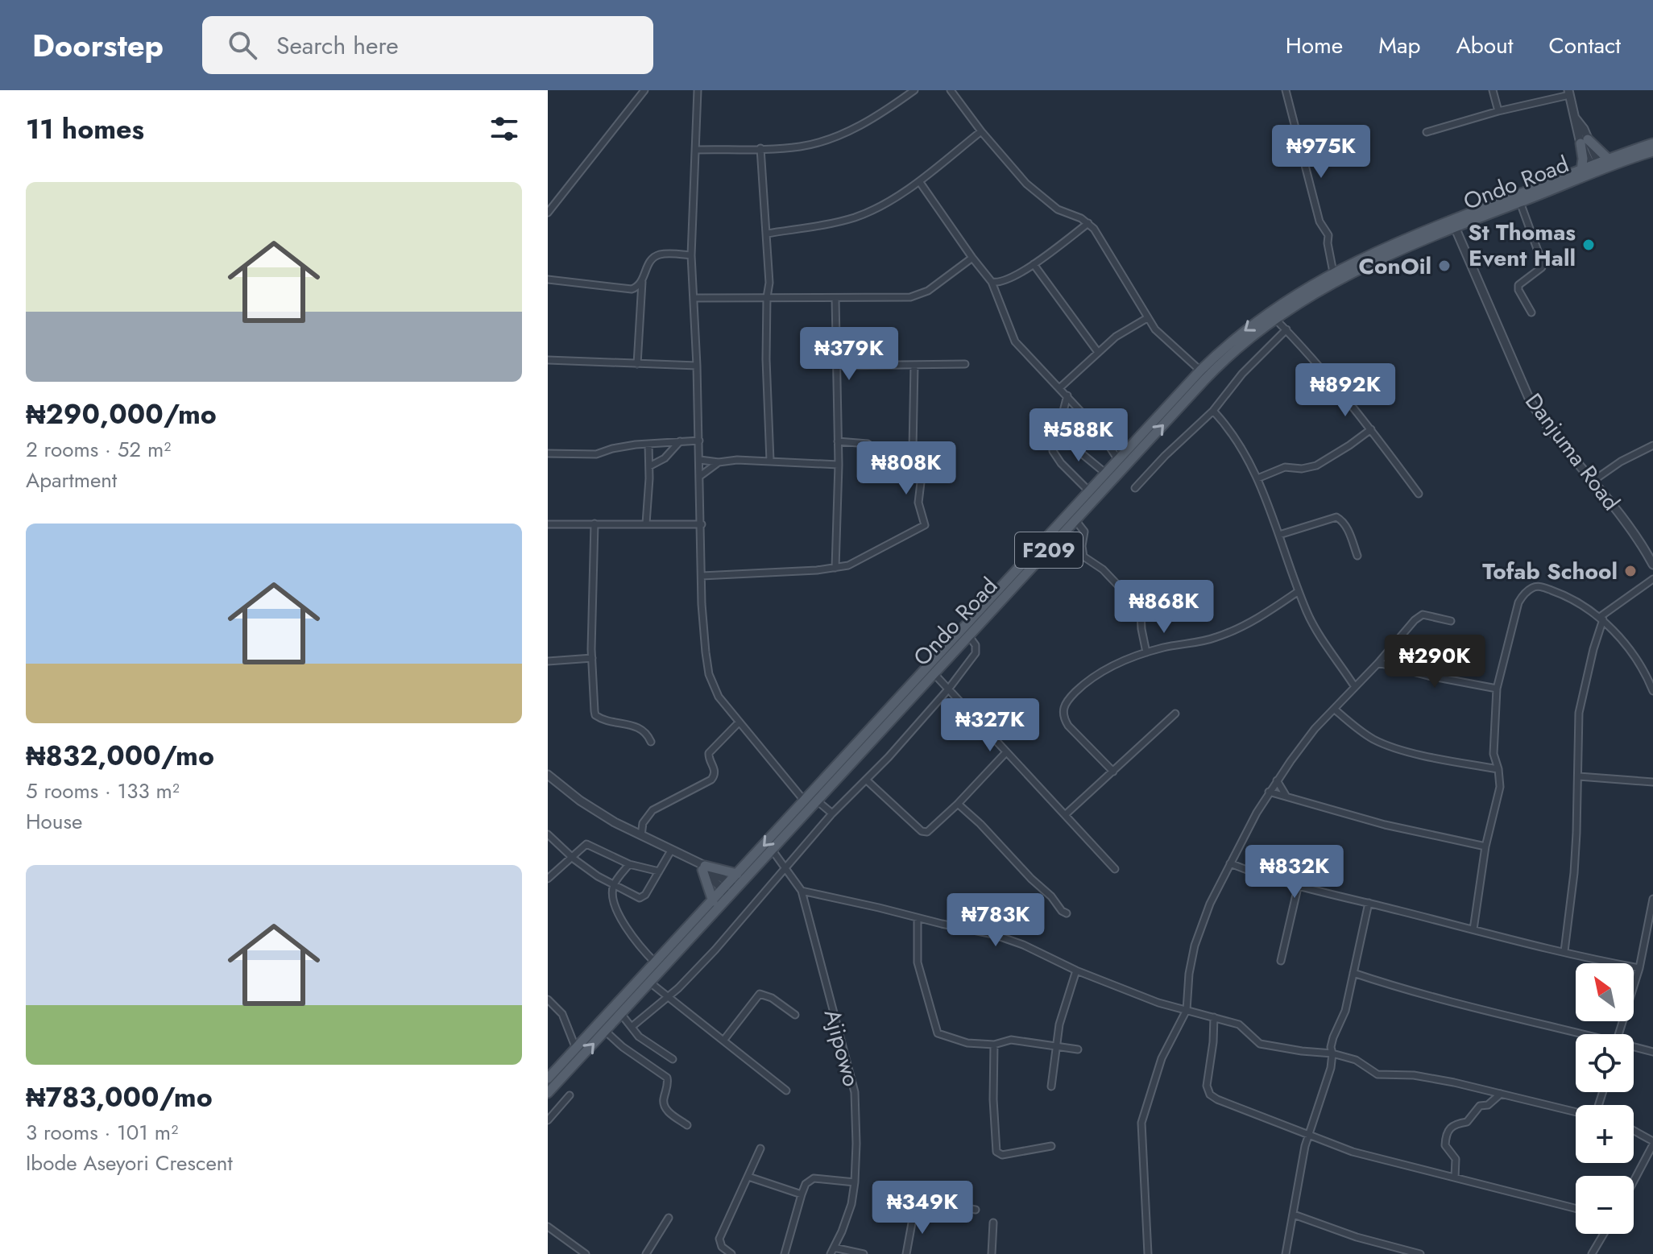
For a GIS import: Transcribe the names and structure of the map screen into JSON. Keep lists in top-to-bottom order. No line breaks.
{"streets":{"main road":["Ondo Road","F209"],"street":["Danjuma Road","Ajipowo"]},"crossings":[["Ondo Road","Danjuma Road"],["Ondo Road","Ajipowo"]],"places":["St Thomas Event Hall","ConOil","Tofab School"],"north":"top left","page":{"header":"Doorstep","search":"Search here","nav":["Home","Map","About","Contact"],"heading":"11 homes","price":["₦975K","₦379K","₦892K","₦588K","₦808K","₦868K","₦290K","₦327K","₦832K","₦783K","₦349K"],"list":[{"name":"₦290,000/mo","note":"2 rooms · 52 m² · Apartment"},{"name":"₦832,000/mo","note":"5 rooms · 133 m² · House"},{"name":"₦783,000/mo","note":"3 rooms · 101 m² · Ibode Aseyori Crescent"}],"map_buttons":["+","−"]}}
